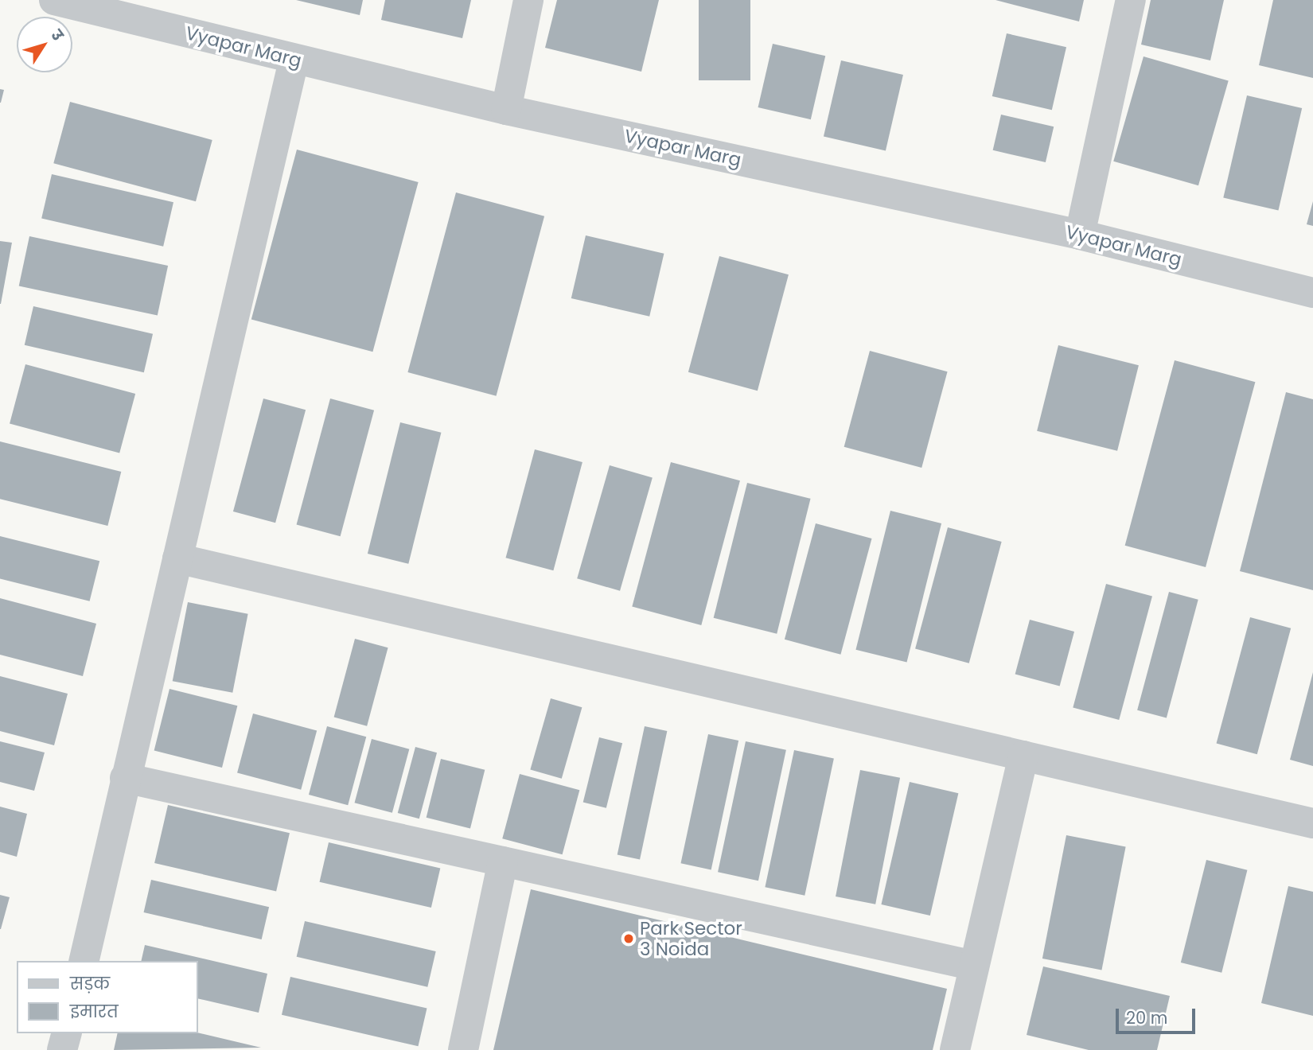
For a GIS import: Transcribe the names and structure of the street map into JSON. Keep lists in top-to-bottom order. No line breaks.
{"streets":{"street":["Vyapar Marg"]},"places":["Park Sector 3 Noida"],"legend":["सड़क","इमारत"],"scale_bar":"20 m","north":"top right"}
